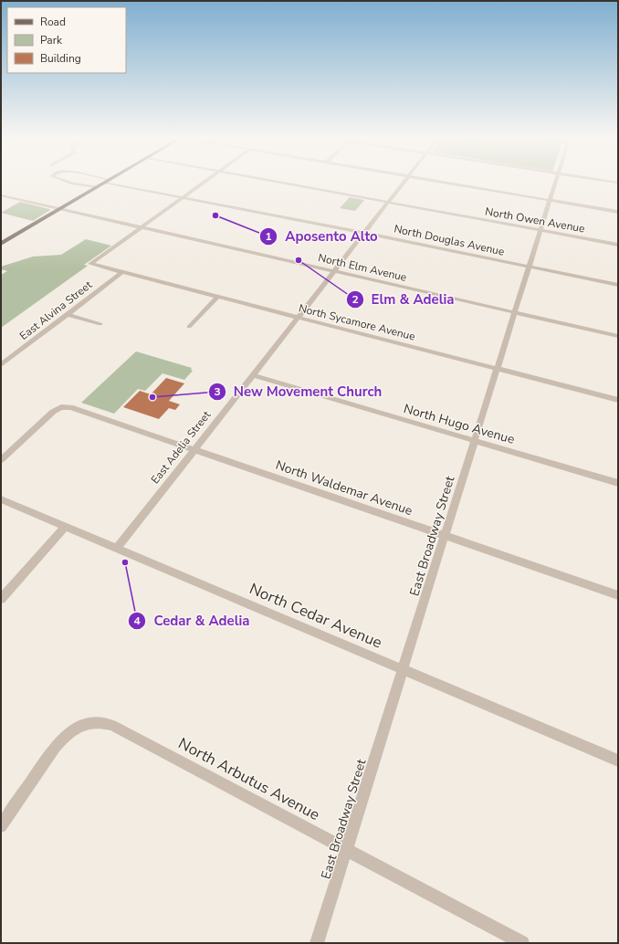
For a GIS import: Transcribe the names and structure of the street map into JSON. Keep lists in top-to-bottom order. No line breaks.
{"streets":{"street":["North Owen Avenue","North Douglas Avenue","North Elm Avenue","East Alvina Street","North Sycamore Avenue","North Hugo Avenue","East Adelia Street","North Waldemar Avenue","East Broadway Street","North Cedar Avenue","North Arbutus Avenue"]},"crossings":[["North Owen Avenue","East Adelia Street"],["North Owen Avenue","East Broadway Street"],["North Douglas Avenue","East Alvina Street"],["North Douglas Avenue","East Adelia Street"],["North Douglas Avenue","East Broadway Street"],["North Elm Avenue","East Alvina Street"],["North Elm Avenue","East Adelia Street"],["North Elm Avenue","East Broadway Street"],["East Alvina Street","North Sycamore Avenue"],["North Sycamore Avenue","East Adelia Street"],["North Sycamore Avenue","East Broadway Street"],["North Hugo Avenue","East Adelia Street"],["North Hugo Avenue","East Broadway Street"],["East Adelia Street","North Waldemar Avenue"],["East Adelia Street","North Cedar Avenue"],["North Waldemar Avenue","East Broadway Street"],["East Broadway Street","North Cedar Avenue"],["East Broadway Street","North Arbutus Avenue"]],"places":["Aposento Alto","Elm & Adelia","New Movement Church","Cedar & Adelia"],"legend":["Road","Park","Building"]}
